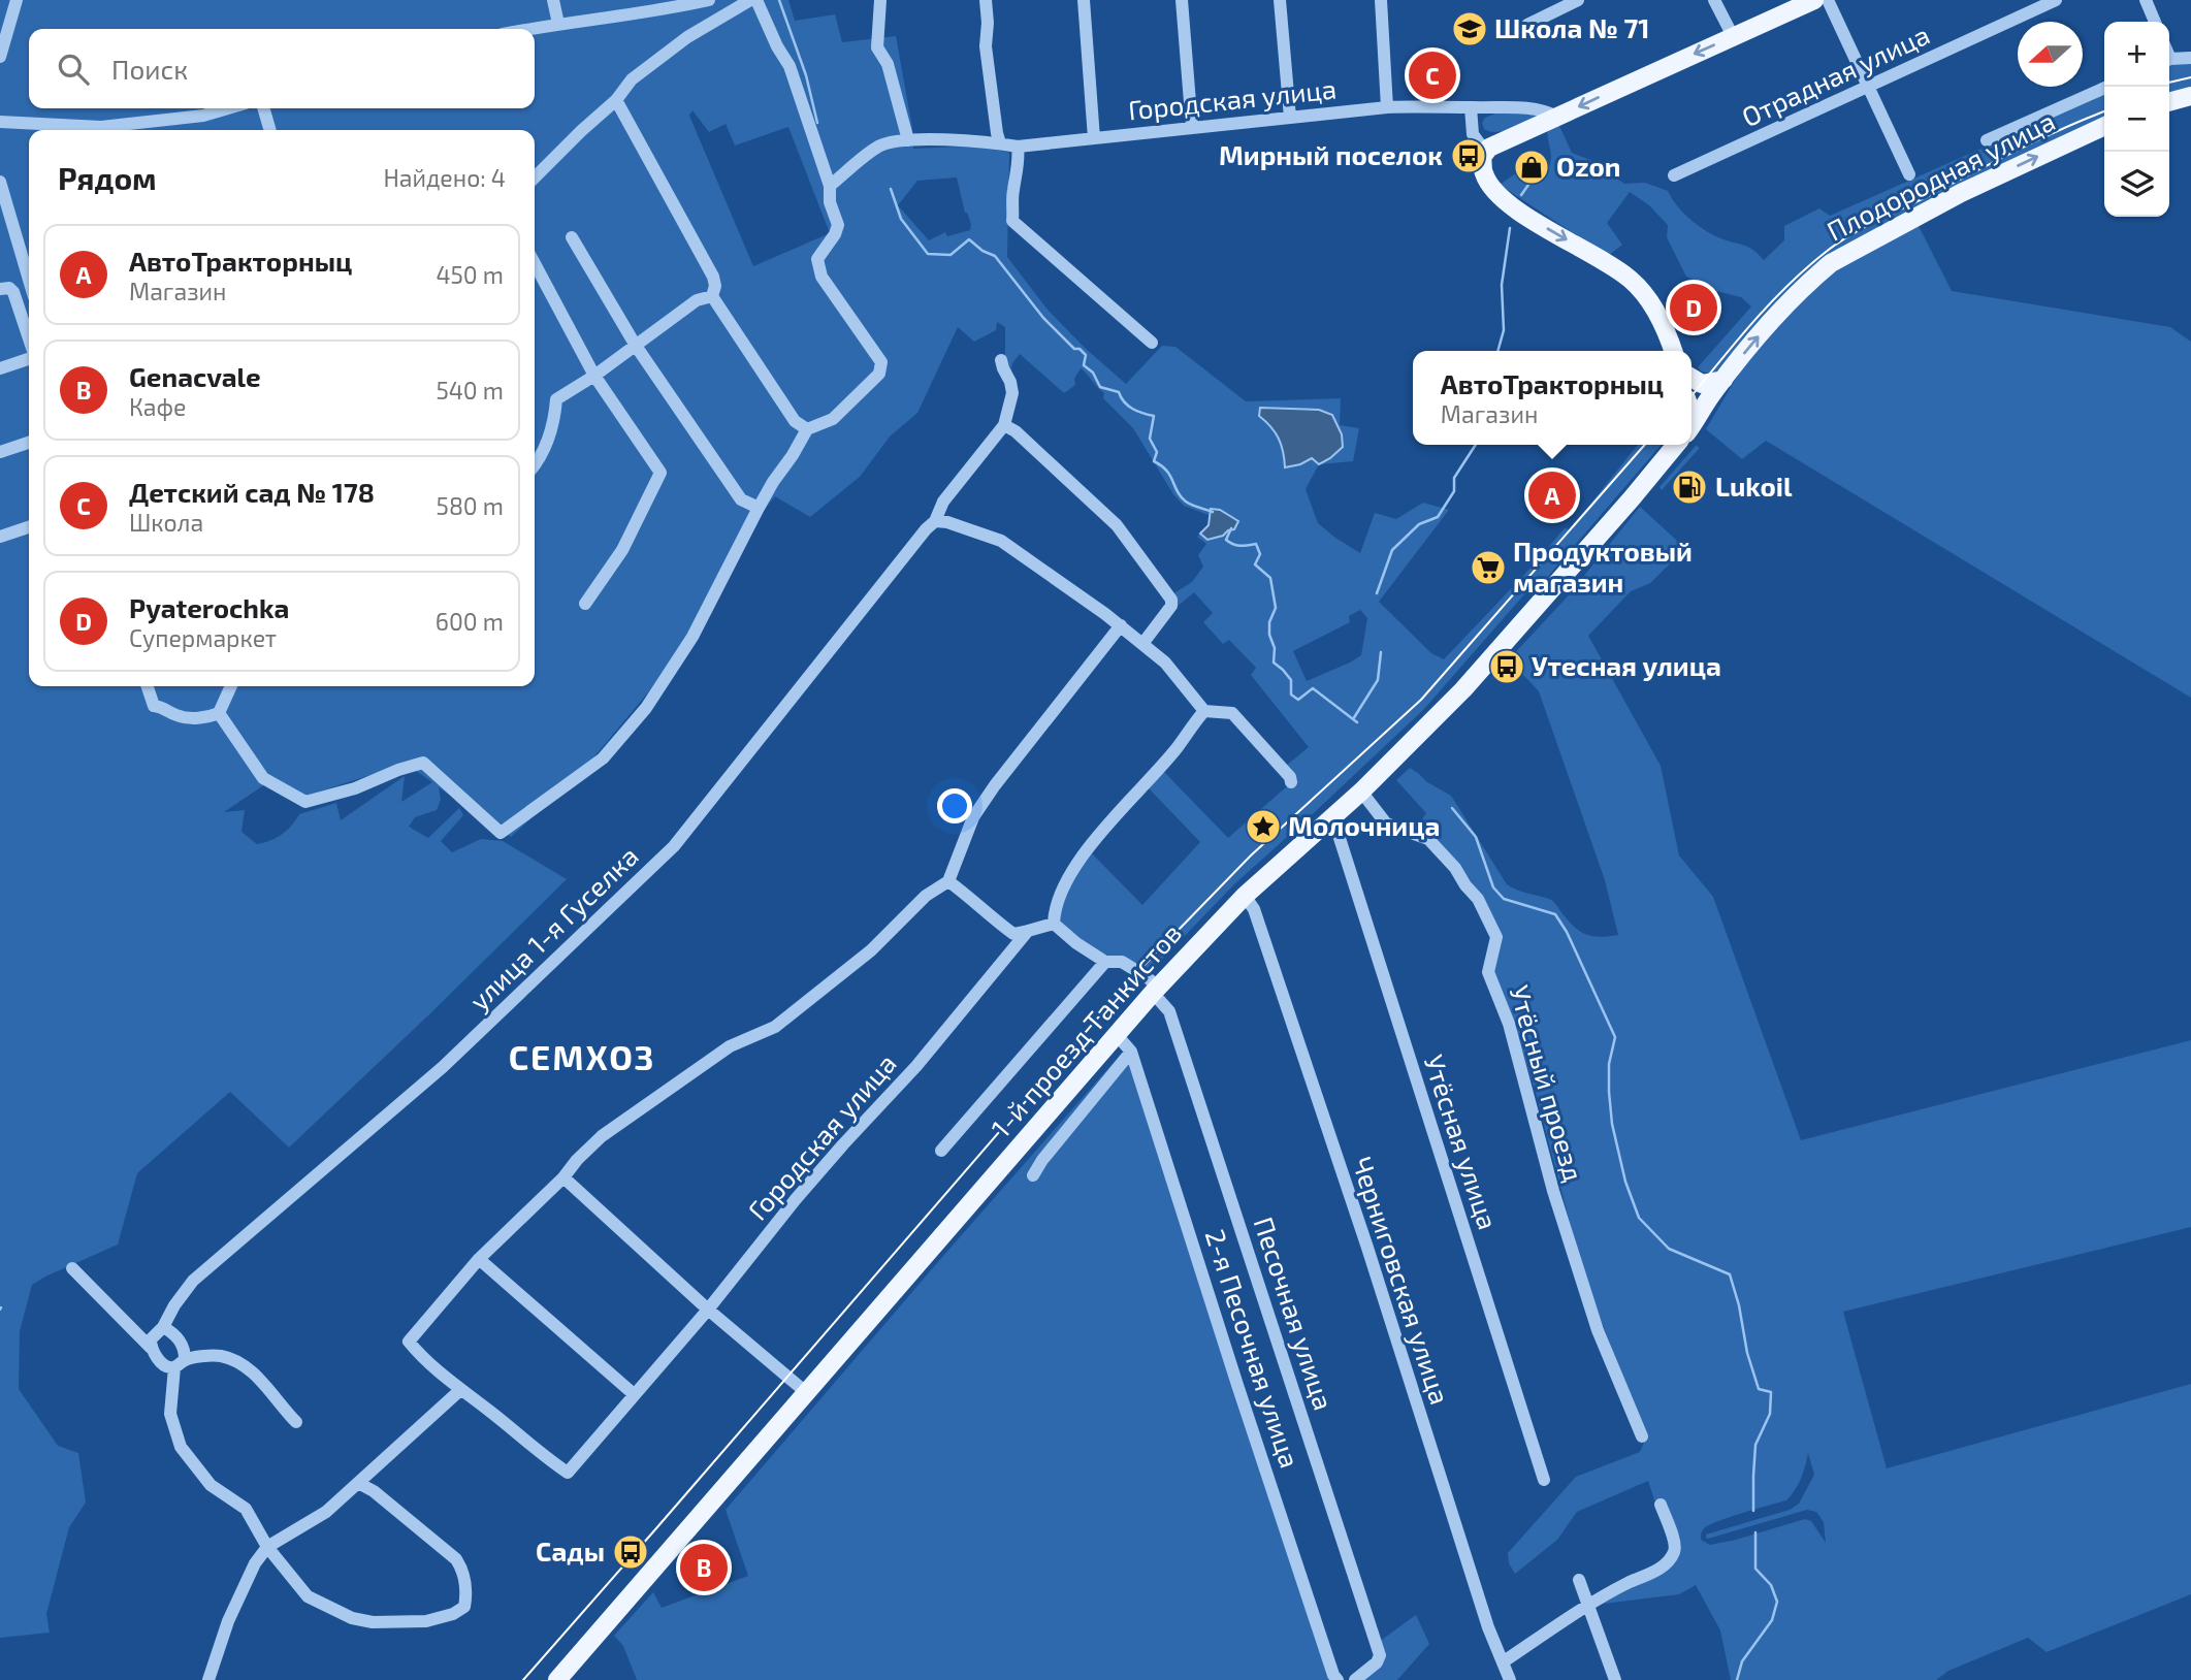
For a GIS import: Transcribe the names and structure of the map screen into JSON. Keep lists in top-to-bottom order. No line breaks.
{"streets":{"main road":["Плодородная улица","1-й проезд Танкистов"],"street":["Отрадная улица","Городская улица","улица 1-я Гуселка","Утёсный проезд","Утёсная улица","Черниговская улица","Песочная улица","2-я Песочная улица"]},"crossings":[["1-й проезд Танкистов","Утёсный проезд"],["1-й проезд Танкистов","Утёсная улица"],["1-й проезд Танкистов","Черниговская улица"],["1-й проезд Танкистов","Песочная улица"],["1-й проезд Танкистов","2-я Песочная улица"]],"one_way":["Плодородная улица"],"districts":["СЕМХОЗ"],"places":{"school or university":["Школа № 71"],"bus stop":["Мирный поселок","Утесная улица","Сады"],"shop":["Ozon"],"fuel station":["Lukoil"],"supermarket":["Продуктовый магазин"],"place":["Молочница"]},"north":"left","page":{"map_buttons":["+","−"],"search":"Поиск","pins":["C","D","A","B"],"heading":["Рядом","Найдено: 4"],"list":[{"mark":"A","name":"АвтоТракторныц","note":"Магазин","value":"450 m"},{"mark":"B","name":"Genacvale","note":"Кафе","value":"540 m"},{"mark":"C","name":"Детский сад № 178","note":"Школа","value":"580 m"},{"mark":"D","name":"Pyaterochka","note":"Супермаркет","value":"600 m"}],"popup":["АвтоТракторныц","Магазин"]}}
